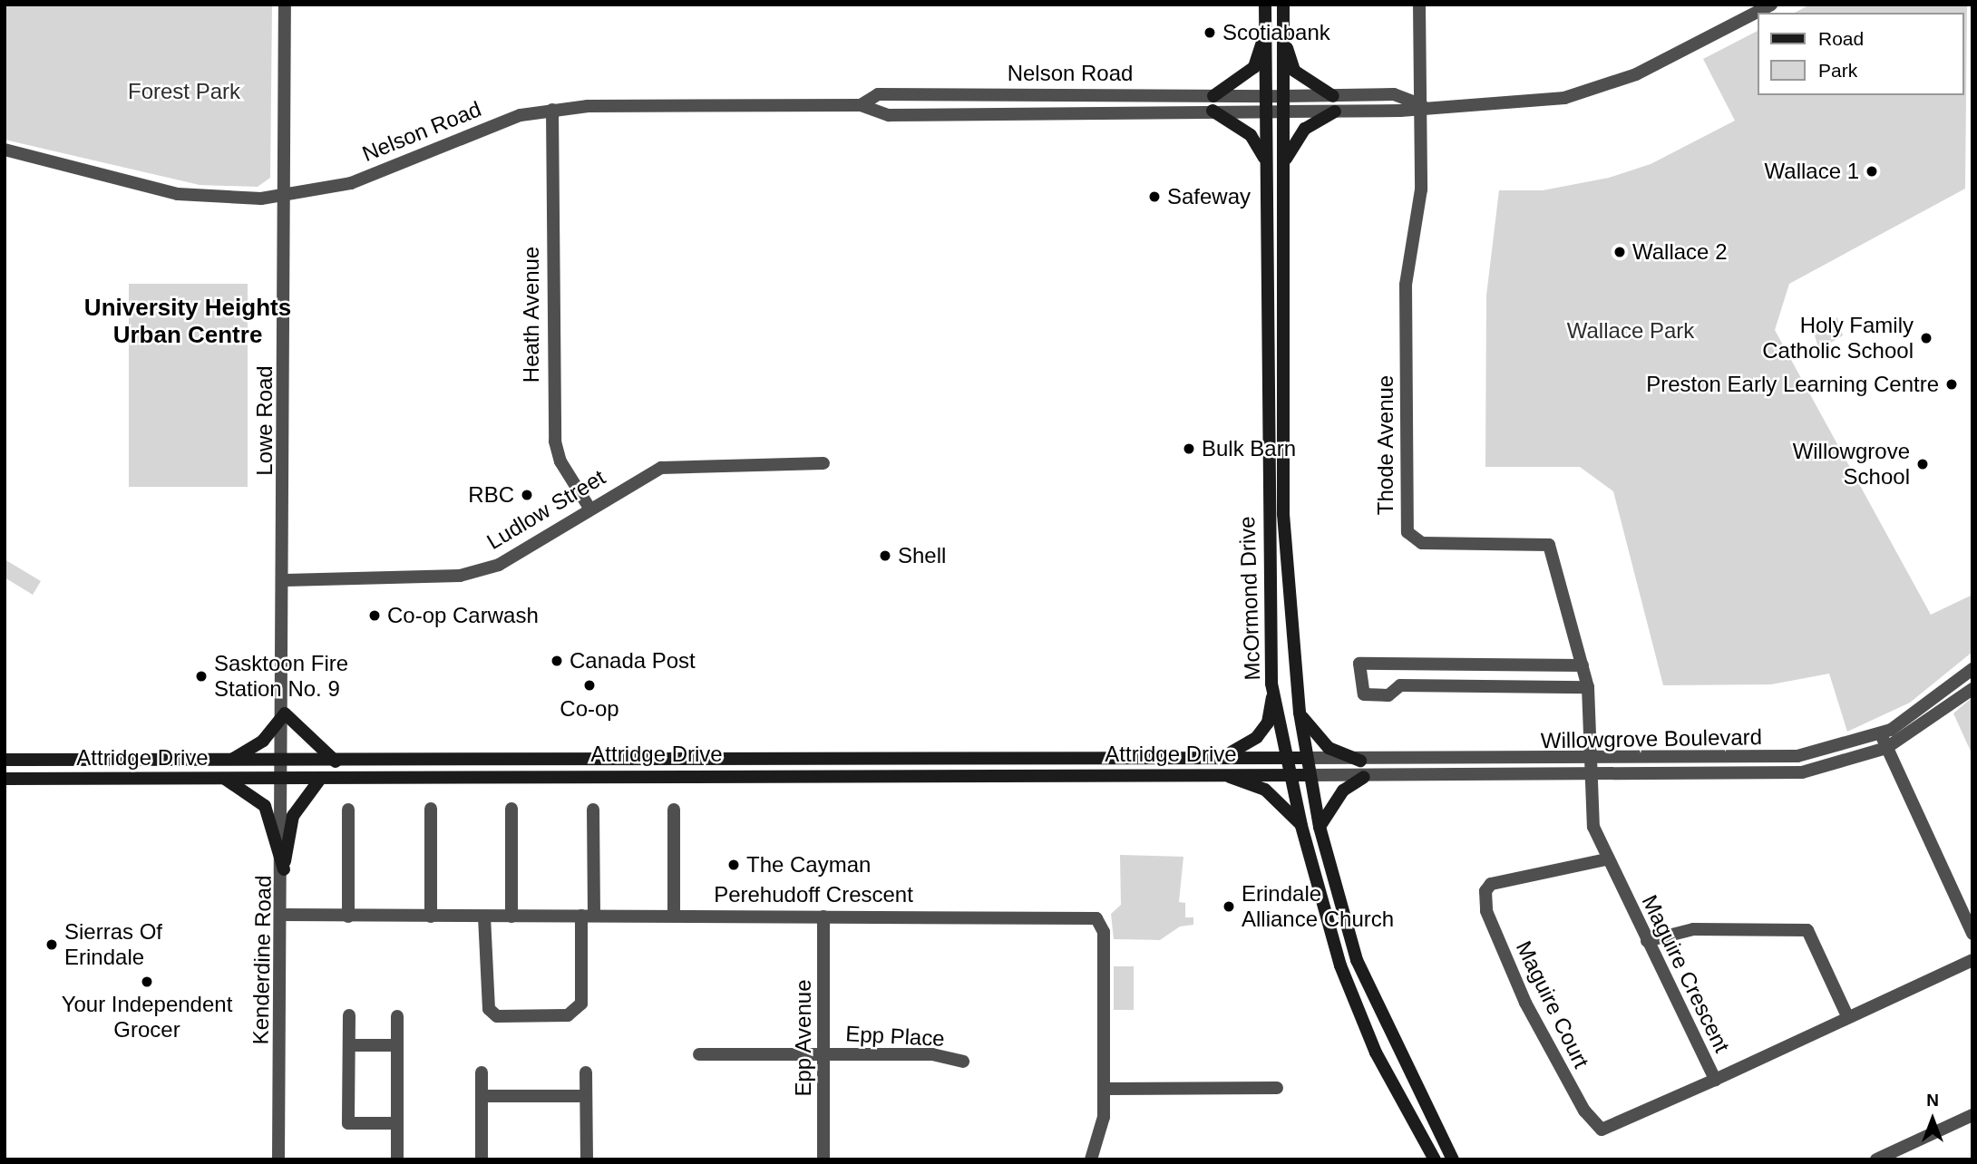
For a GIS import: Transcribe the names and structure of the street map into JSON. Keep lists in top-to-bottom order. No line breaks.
{"streets":{"main road":["McOrmond Drive","Attridge Drive"],"street":["Nelson Road","Heath Avenue","Lowe Road","Thode Avenue","Ludlow Street","Willowgrove Boulevard","Perehudoff Crescent","Kenderdine Road","Maguire Crescent","Maguire Court","Epp Place","Epp Avenue"]},"crossings":[["Nelson Road","Heath Avenue"],["Nelson Road","Lowe Road"],["Nelson Road","Thode Avenue"],["Nelson Road","McOrmond Drive"],["Heath Avenue","Ludlow Street"],["Lowe Road","Ludlow Street"],["Lowe Road","Attridge Drive"],["Lowe Road","Kenderdine Road"],["Thode Avenue","Willowgrove Boulevard"],["Thode Avenue","Maguire Crescent"],["McOrmond Drive","Willowgrove Boulevard"],["McOrmond Drive","Attridge Drive"],["Willowgrove Boulevard","Attridge Drive"],["Willowgrove Boulevard","Maguire Crescent"],["Attridge Drive","Kenderdine Road"],["Perehudoff Crescent","Kenderdine Road"],["Perehudoff Crescent","Epp Avenue"],["Maguire Crescent","Maguire Court"],["Epp Place","Epp Avenue"]],"districts":["University Heights Urban Centre"],"parks":["Forest Park","Wallace Park"],"places":["Scotiabank","Wallace 1","Safeway","Wallace 2","Holy Family Catholic School","Preston Early Learning Centre","Bulk Barn","Willowgrove School","RBC","Shell","Co-op Carwash","Canada Post","Sasktoon Fire Station No. 9","Co-op","The Cayman","Erindale Alliance Church","Sierras Of Erindale","Your Independent Grocer"],"legend":["Road","Park"],"north":"top"}
